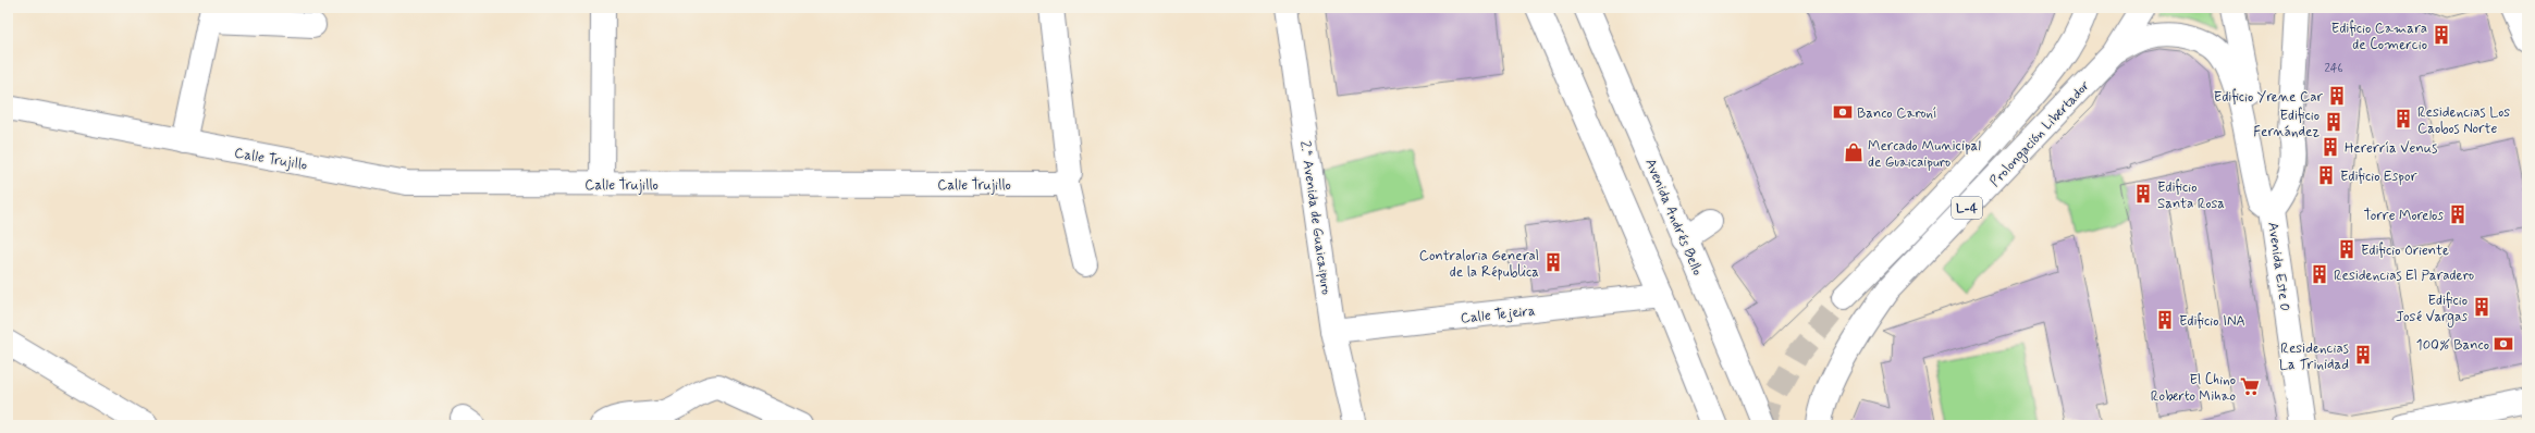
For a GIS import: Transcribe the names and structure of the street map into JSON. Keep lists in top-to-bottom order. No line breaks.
{"streets":{"street":["Prolongación Libertador","Calle Trujillo","L-4","Avenida Andrés Bello","2.ª Avenida de Guaicaipuro","Avenida Este 0","Calle Tejeira"]},"crossings":[["2.ª Avenida de Guaicaipuro","Calle Tejeira"]],"places":{"building":["Edificio Camara de Comercio","Edificio Yrene Car","Residencias Los Caobos Norte","Edificio Fernández","Hererría Venus","Edificio Espor","Edificio Santa Rosa","Torre Morelos","Edificio Oriente","Contraloria General de la Républica","Residencias El Paradero","Edificio José Vargas","Edificio INA","Residencias La Trinidad"],"bank":["Banco Caroní","100% Banco"],"shop":["Mercado Municipal de Guaicaipuro"],"supermarket":["El Chino Roberto Mihao"]},"house_numbers":["246"]}
